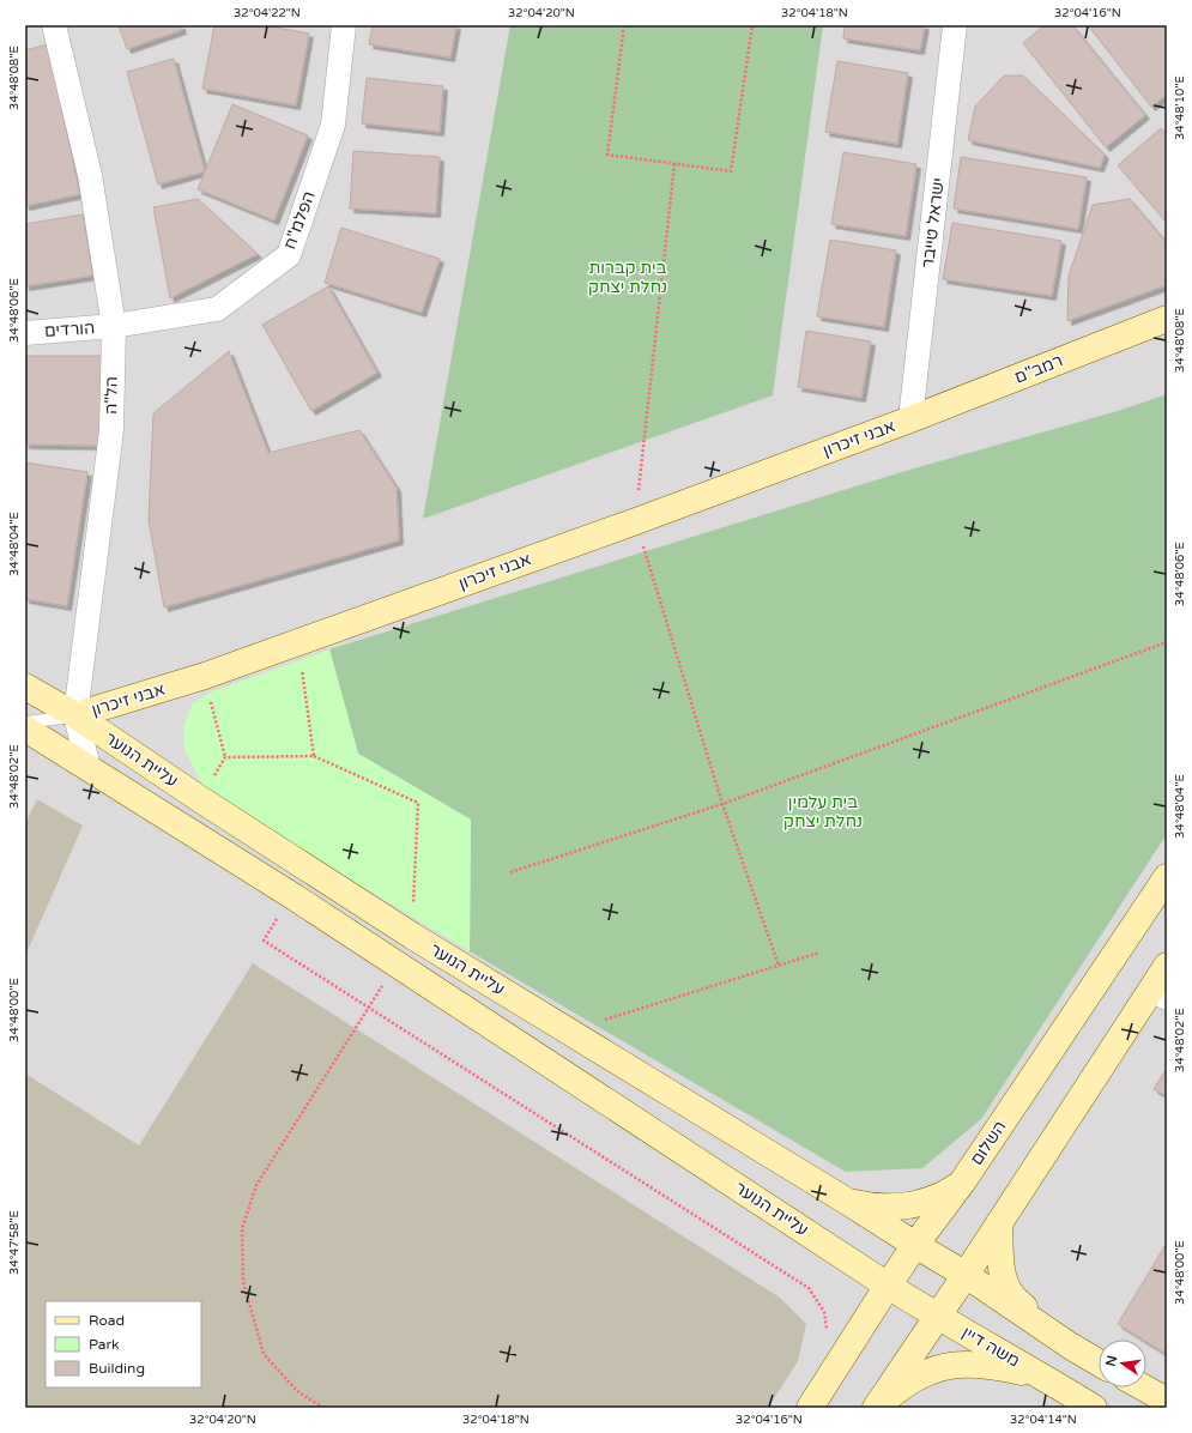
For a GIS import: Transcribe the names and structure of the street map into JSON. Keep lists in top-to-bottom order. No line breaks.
{"streets":{"street":["הפלמ\"ח","ישראל טייבר","הורדים","רמב\"ם","הל\"ה","אבני זיכרון","עליית הנוער","השלום","משה דיין"]},"crossings":[["הפלמ\"ח","הורדים"],["הפלמ\"ח","הל\"ה"],["ישראל טייבר","רמב\"ם"],["ישראל טייבר","אבני זיכרון"],["הורדים","הל\"ה"],["רמב\"ם","אבני זיכרון"],["הל\"ה","אבני זיכרון"],["הל\"ה","עליית הנוער"],["אבני זיכרון","עליית הנוער"],["עליית הנוער","השלום"],["עליית הנוער","משה דיין"],["השלום","משה דיין"]],"parks":["בית קברות נחלת יצחק","בית עלמין נחלת יצחק"],"legend":["Road","Park","Building"],"north":"left","coordinates":["32°04'22\"N","32°04'20\"N","32°04'18\"N","32°04'16\"N","34°48'08\"E","34°48'10\"E","34°48'06\"E","34°48'04\"E","34°48'02\"E","34°48'00\"E","34°47'58\"E","32°04'14\"N"]}
